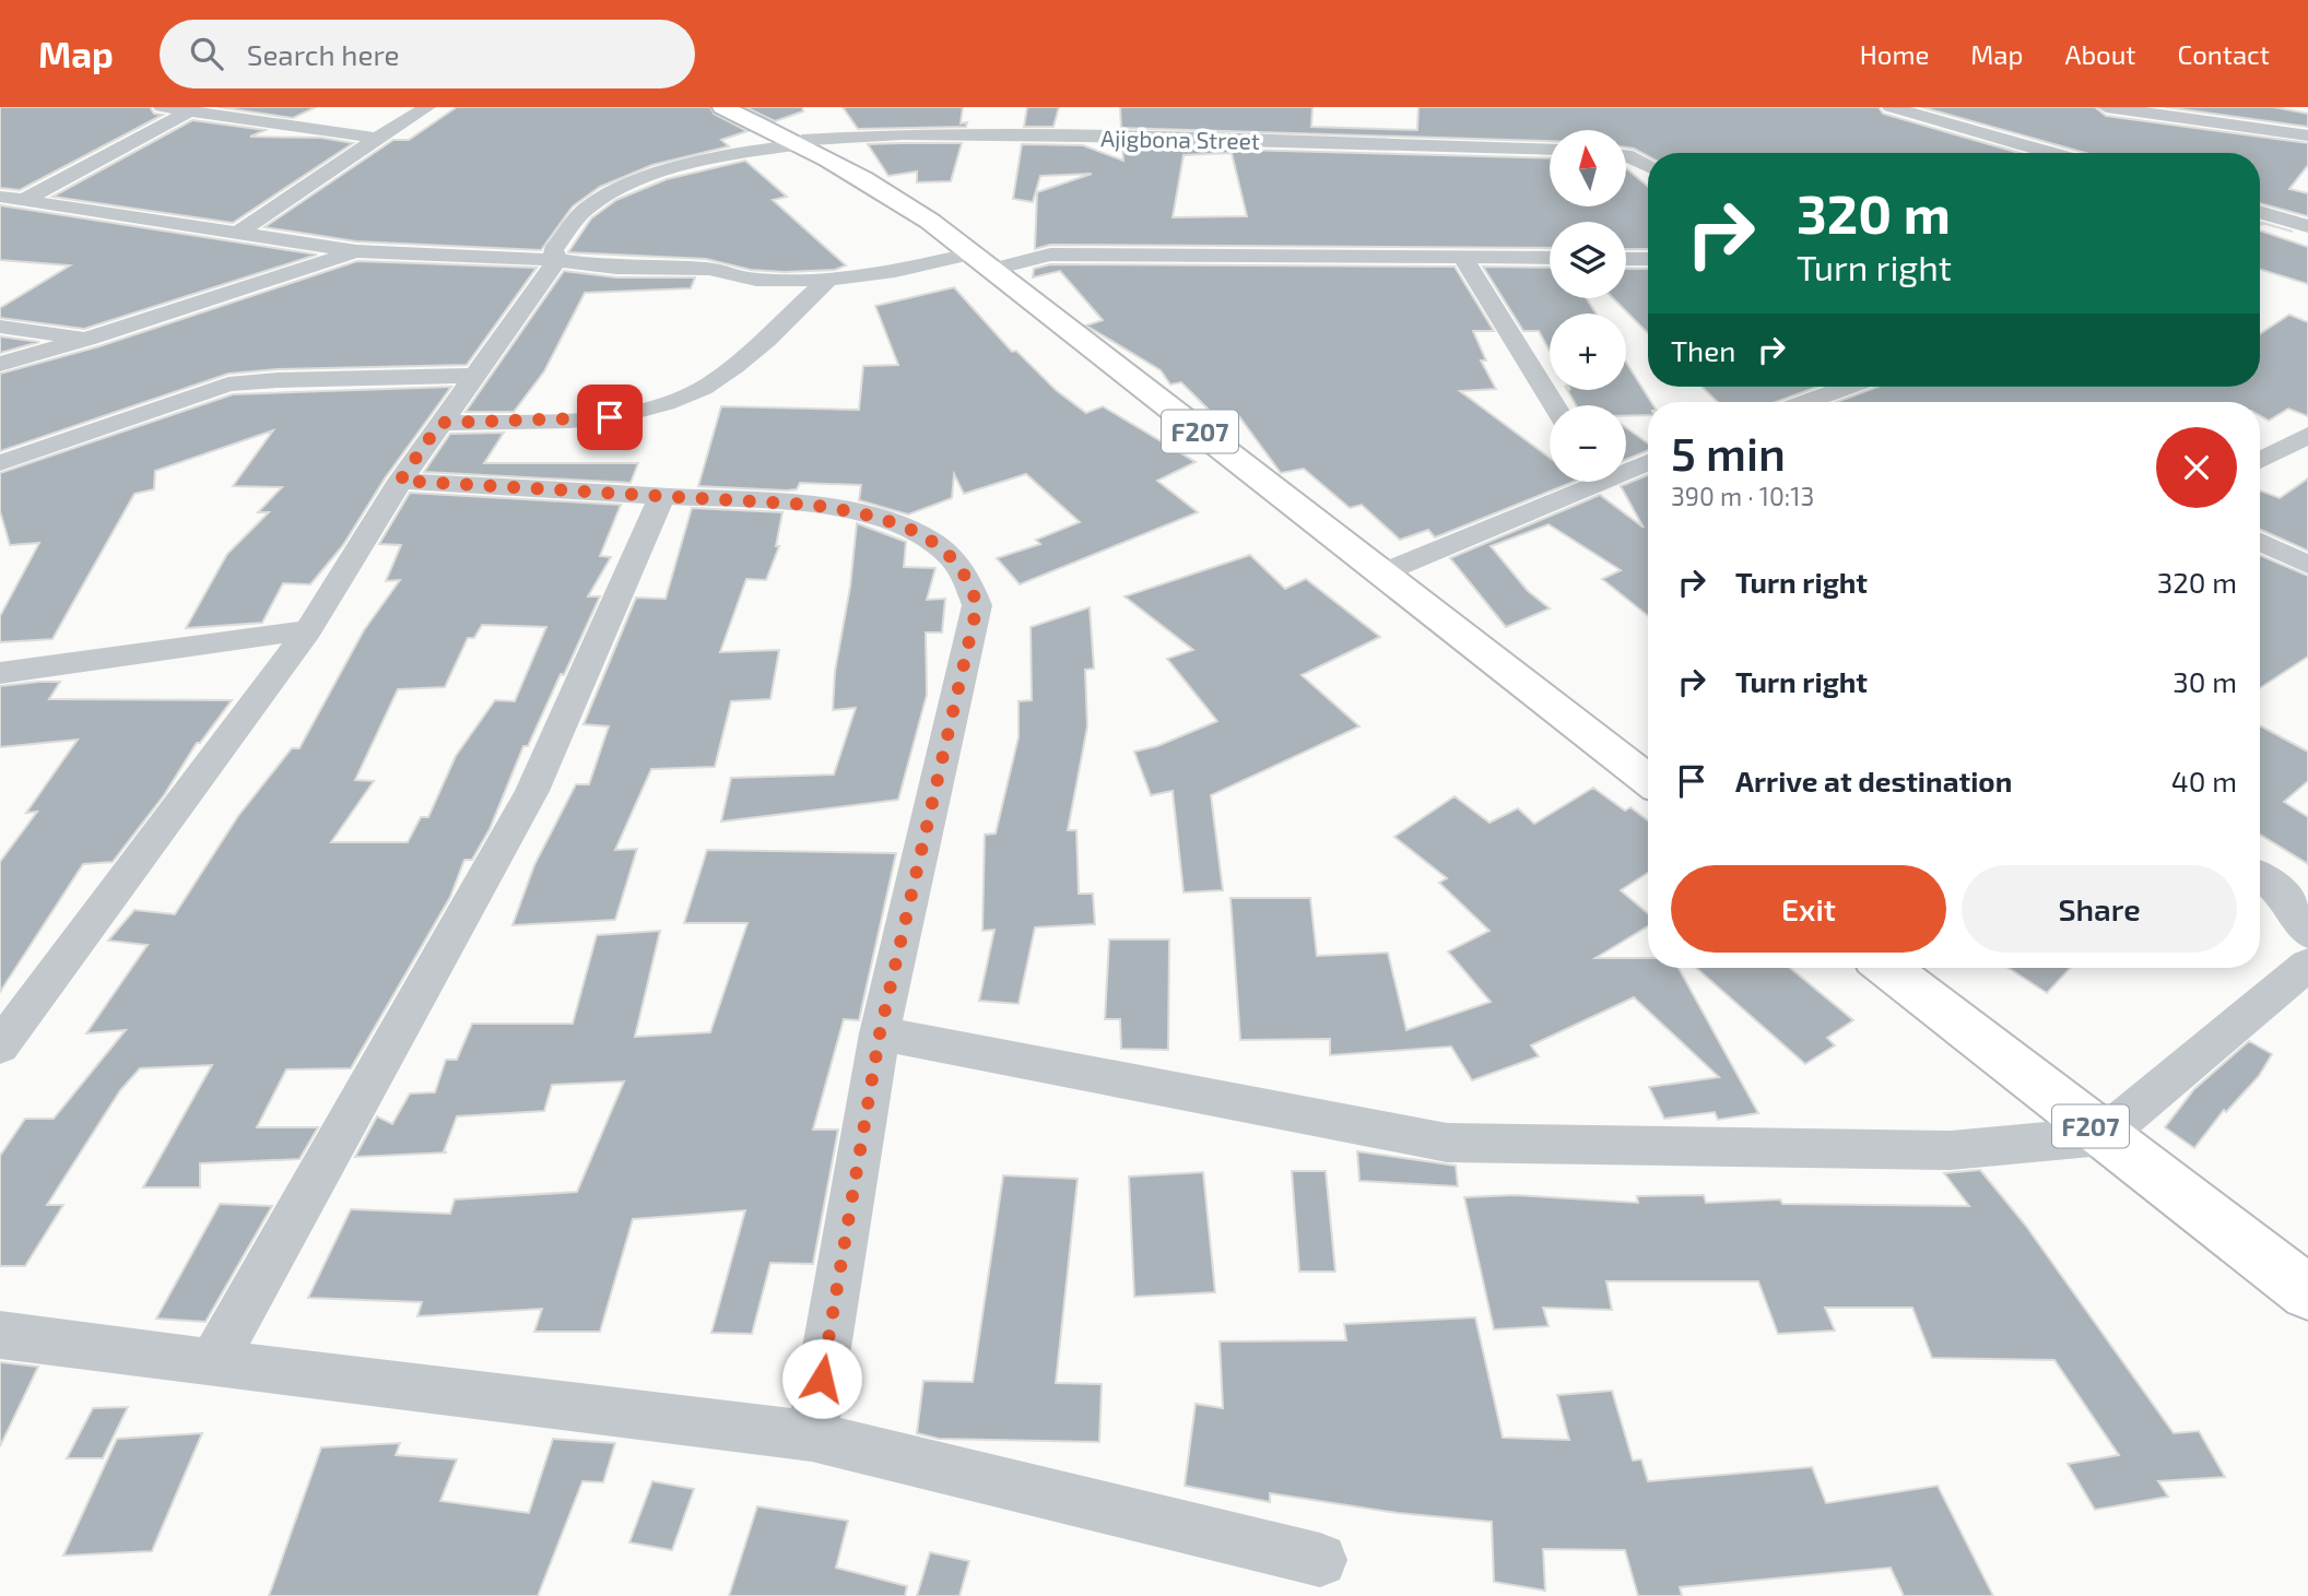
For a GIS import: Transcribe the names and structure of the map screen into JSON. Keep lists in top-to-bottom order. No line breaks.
{"streets":{"main road":["F207"],"street":["Ajigbona Street"]},"crossings":[["Ajigbona Street","F207"]],"north":"top","page":{"header":"Map","search":"Search here","nav":["Home","Map","About","Contact"],"map_buttons":["+","−"],"turn":["320 m","Turn right"],"then":"Then","heading":["5 min","390 m · 10:13"],"list":[{"name":"Turn right","value":"320 m"},{"name":"Turn right","value":"30 m"},{"name":"Arrive at destination","value":"40 m"}],"buttons":["Exit","Share"]}}
